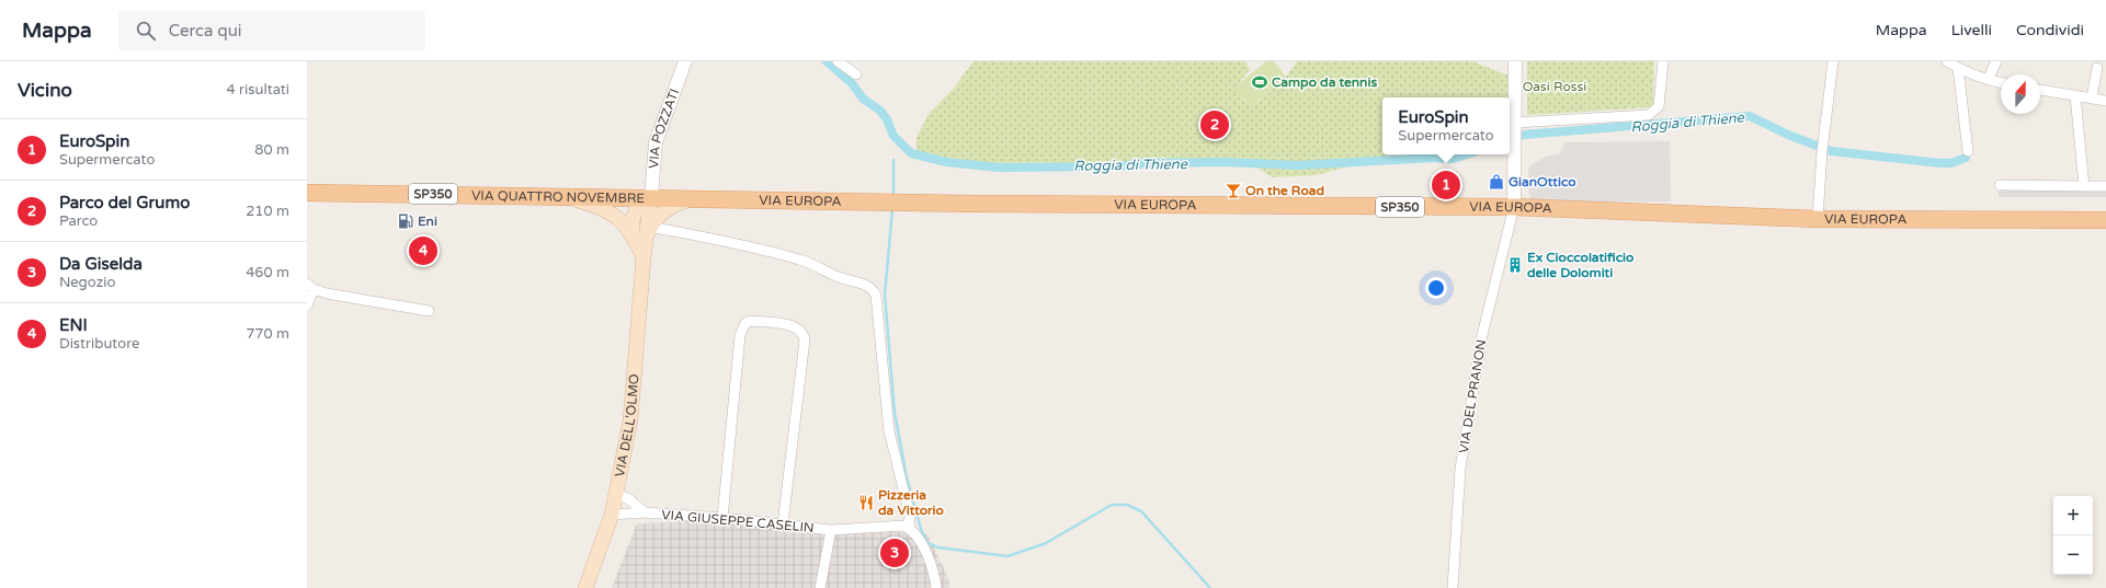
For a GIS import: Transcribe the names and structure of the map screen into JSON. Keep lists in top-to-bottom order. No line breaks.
{"streets":{"main road":["SP350","VIA QUATTRO NOVEMBRE","VIA EUROPA","VIA DELL'OLMO"],"street":["VIA POZZATI","VIA DEL PRANON","VIA GIUSEPPE CASELIN"]},"crossings":[["VIA POZZATI","VIA QUATTRO NOVEMBRE"],["VIA POZZATI","VIA EUROPA"],["VIA QUATTRO NOVEMBRE","VIA EUROPA"],["VIA QUATTRO NOVEMBRE","VIA DELL'OLMO"],["VIA EUROPA","VIA DEL PRANON"],["VIA DELL'OLMO","VIA GIUSEPPE CASELIN"]],"water":["Roggia di Thiene"],"parks":["Oasi Rossi"],"places":{"sports":["Campo da tennis"],"shop":["GianOttico"],"bar":["On the Road"],"fuel station":["Eni"],"building":["Ex Cioccolatificio delle Dolomiti"],"restaurant":["Pizzeria da Vittorio"]},"north":"top","page":{"header":"Mappa","search":"Cerca qui","nav":["Mappa","Livelli","Condividi"],"heading":["Vicino","4 risultati"],"popup":["EuroSpin","Supermercato"],"pins":["2","1","4","3"],"list":[{"mark":"1","name":"EuroSpin","note":"Supermercato","value":"80 m"},{"mark":"2","name":"Parco del Grumo","note":"Parco","value":"210 m"},{"mark":"3","name":"Da Giselda","note":"Negozio","value":"460 m"},{"mark":"4","name":"ENI","note":"Distributore","value":"770 m"}],"map_buttons":["+","−"]}}
